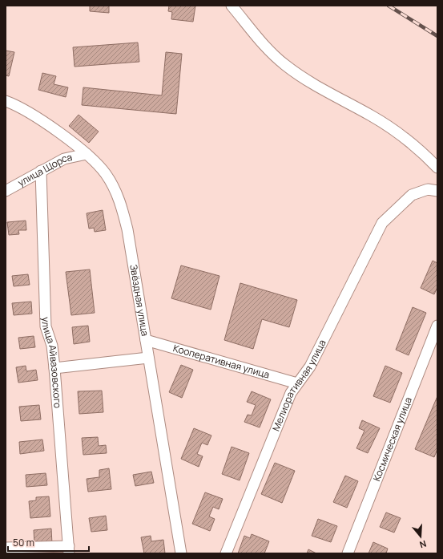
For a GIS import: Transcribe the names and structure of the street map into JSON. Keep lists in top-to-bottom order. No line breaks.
{"streets":{"street":["улица Щорса","Звёздная улица","Кооперативная улица","улица Айвазовского","Мелиоративная улица","Космическая улица"]},"crossings":[["улица Щорса","Звёздная улица"],["улица Щорса","улица Айвазовского"],["Звёздная улица","Кооперативная улица"],["Кооперативная улица","Мелиоративная улица"]],"scale_bar":"50 m","north":"bottom"}
